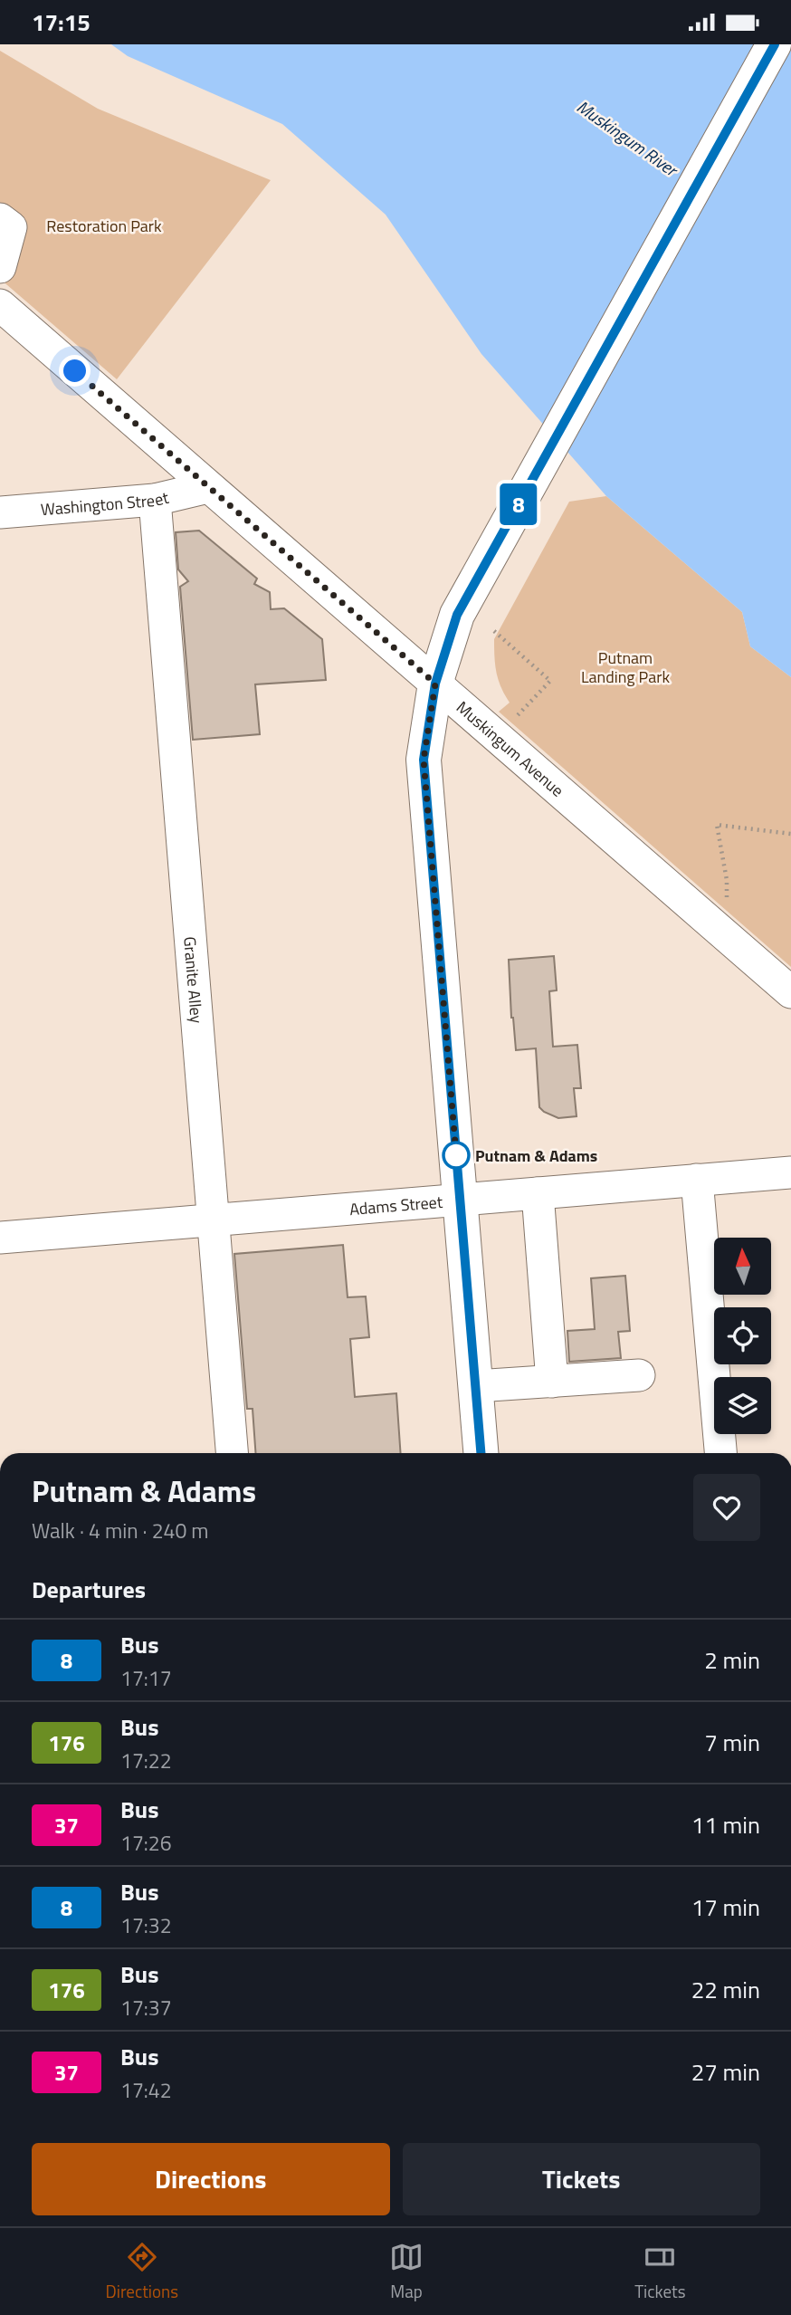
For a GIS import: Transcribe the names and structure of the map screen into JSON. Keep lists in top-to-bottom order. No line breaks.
{"streets":{"street":["Washington Street","Muskingum Avenue","Granite Alley","Adams Street"]},"crossings":[["Washington Street","Muskingum Avenue"],["Washington Street","Granite Alley"],["Granite Alley","Adams Street"]],"water":["Muskingum River"],"parks":["Restoration Park","Putnam Landing Park"],"places":["Putnam & Adams"],"lines":["bus line 8"],"north":"top","page":{"status":"17:15","on_map":"8","heading":[["Putnam & Adams","Walk · 4 min · 240 m"],"Departures"],"list":[{"mark":"8","name":"Bus","note":"17:17","value":"2 min"},{"mark":"176","name":"Bus","note":"17:22","value":"7 min"},{"mark":"37","name":"Bus","note":"17:26","value":"11 min"},{"mark":"8","name":"Bus","note":"17:32","value":"17 min"},{"mark":"176","name":"Bus","note":"17:37","value":"22 min"},{"mark":"37","name":"Bus","note":"17:42","value":"27 min"}],"buttons":["Directions","Tickets"],"tabs":["Directions","Map","Tickets"]}}
